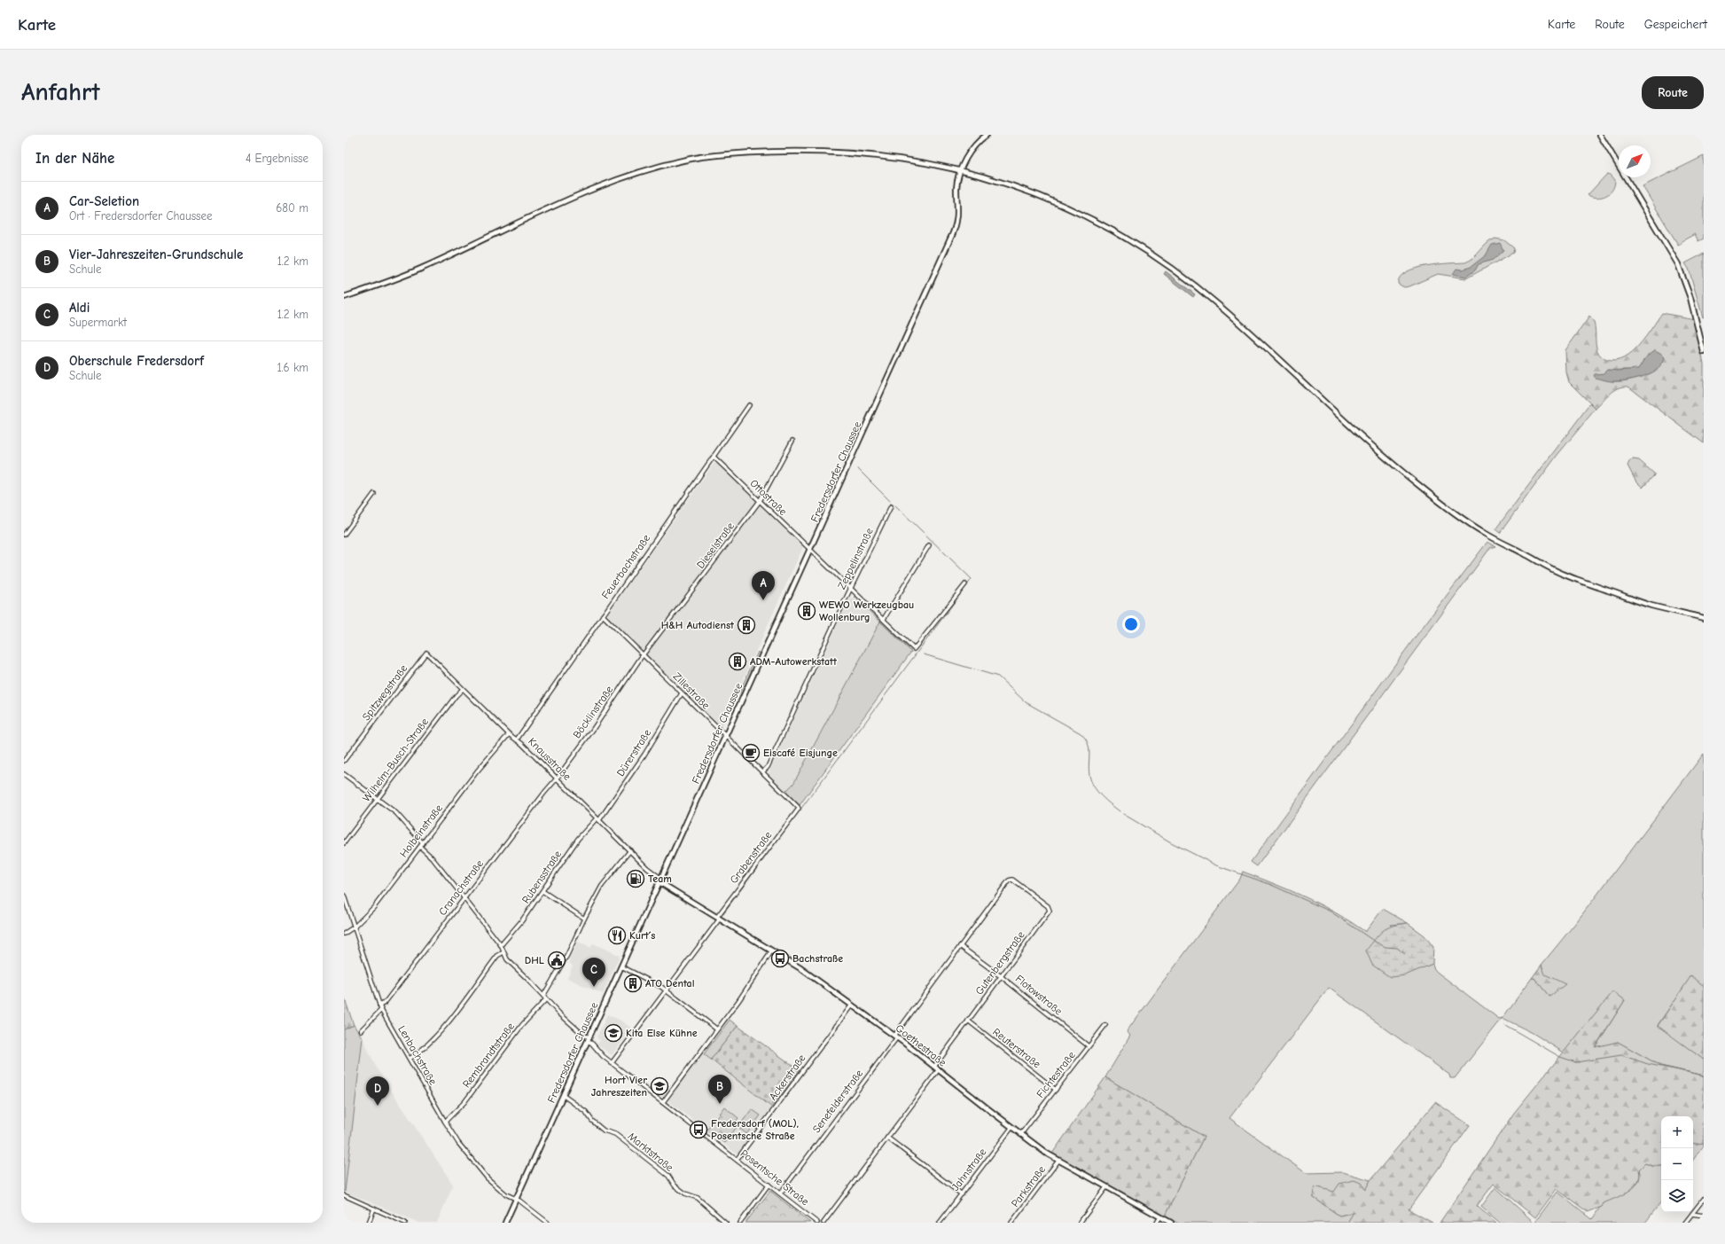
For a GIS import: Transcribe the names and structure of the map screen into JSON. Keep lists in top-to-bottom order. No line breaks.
{"streets":{"main road":["Fredersdorfer Chaussee","Goethestraße"],"street":["Ottostraße","Dieselstraße","Zeppelinstraße","Feuerbachstraße","Zillestraße","Spitzwegstraße","Böcklinstraße","Dürerstraße","Knausstraße","Wilhelm-Busch-Straße","Holbeinstraße","Grabenstraße","Rubensstraße","Cranachstraße","Gutenbergstraße","Flotowstraße","Reuterstraße","Lenbachstraße","Rembrandtstraße","Fichtestraße","Ackerstraße","Senefelderstraße","Marktstraße","Jahnstraße","Posentsche Straße","Parkstraße"]},"crossings":[["Fredersdorfer Chaussee","Ottostraße"],["Fredersdorfer Chaussee","Zillestraße"],["Fredersdorfer Chaussee","Knausstraße"],["Fredersdorfer Chaussee","Goethestraße"],["Fredersdorfer Chaussee","Lenbachstraße"],["Fredersdorfer Chaussee","Marktstraße"],["Fredersdorfer Chaussee","Posentsche Straße"],["Ottostraße","Dieselstraße"],["Ottostraße","Zeppelinstraße"],["Ottostraße","Feuerbachstraße"],["Dieselstraße","Zillestraße"],["Dieselstraße","Böcklinstraße"],["Zeppelinstraße","Zillestraße"],["Feuerbachstraße","Zillestraße"],["Feuerbachstraße","Knausstraße"],["Zillestraße","Böcklinstraße"],["Zillestraße","Dürerstraße"],["Zillestraße","Grabenstraße"],["Spitzwegstraße","Knausstraße"],["Böcklinstraße","Knausstraße"],["Böcklinstraße","Cranachstraße"],["Dürerstraße","Knausstraße"],["Dürerstraße","Rubensstraße"],["Knausstraße","Wilhelm-Busch-Straße"],["Knausstraße","Holbeinstraße"],["Knausstraße","Rubensstraße"],["Knausstraße","Cranachstraße"],["Knausstraße","Goethestraße"],["Holbeinstraße","Lenbachstraße"],["Holbeinstraße","Posentsche Straße"],["Grabenstraße","Goethestraße"],["Grabenstraße","Posentsche Straße"],["Rubensstraße","Posentsche Straße"],["Cranachstraße","Lenbachstraße"],["Cranachstraße","Posentsche Straße"],["Gutenbergstraße","Flotowstraße"],["Gutenbergstraße","Goethestraße"],["Gutenbergstraße","Reuterstraße"],["Gutenbergstraße","Senefelderstraße"],["Flotowstraße","Fichtestraße"],["Flotowstraße","Senefelderstraße"],["Goethestraße","Fichtestraße"],["Goethestraße","Ackerstraße"],["Goethestraße","Senefelderstraße"],["Goethestraße","Jahnstraße"],["Goethestraße","Parkstraße"],["Reuterstraße","Fichtestraße"],["Lenbachstraße","Rembrandtstraße"],["Rembrandtstraße","Posentsche Straße"],["Ackerstraße","Posentsche Straße"],["Senefelderstraße","Posentsche Straße"]],"places":{"building":["WEWO Werkzeugbau Wollenburg","H&H Autodienst","ADM-Autowerkstatt","ATO Dental"],"cafe":["Eiscafé Eisjunge"],"fuel station":["Team"],"restaurant":["Kurt´s"],"bus stop":["Bachstraße","Fredersdorf (MOL), Posentsche Straße"],"public building":["DHL"],"school or university":["Kita Else Kühne","Hort Vier Jahreszeiten"]},"north":"top right","page":{"header":"Karte","nav":["Karte","Route","Gespeichert"],"buttons":"Route","title":"Anfahrt","heading":["In der Nähe","4 Ergebnisse"],"list":[{"mark":"A","name":"Car-Seletion","note":"Ort · Fredersdorfer Chaussee","value":"680 m"},{"mark":"B","name":"Vier-Jahreszeiten-Grundschule","note":"Schule","value":"1.2 km"},{"mark":"C","name":"Aldi","note":"Supermarkt","value":"1.2 km"},{"mark":"D","name":"Oberschule Fredersdorf","note":"Schule","value":"1.6 km"}],"pins":["A","C","B","D"],"map_buttons":["+","−"]}}
